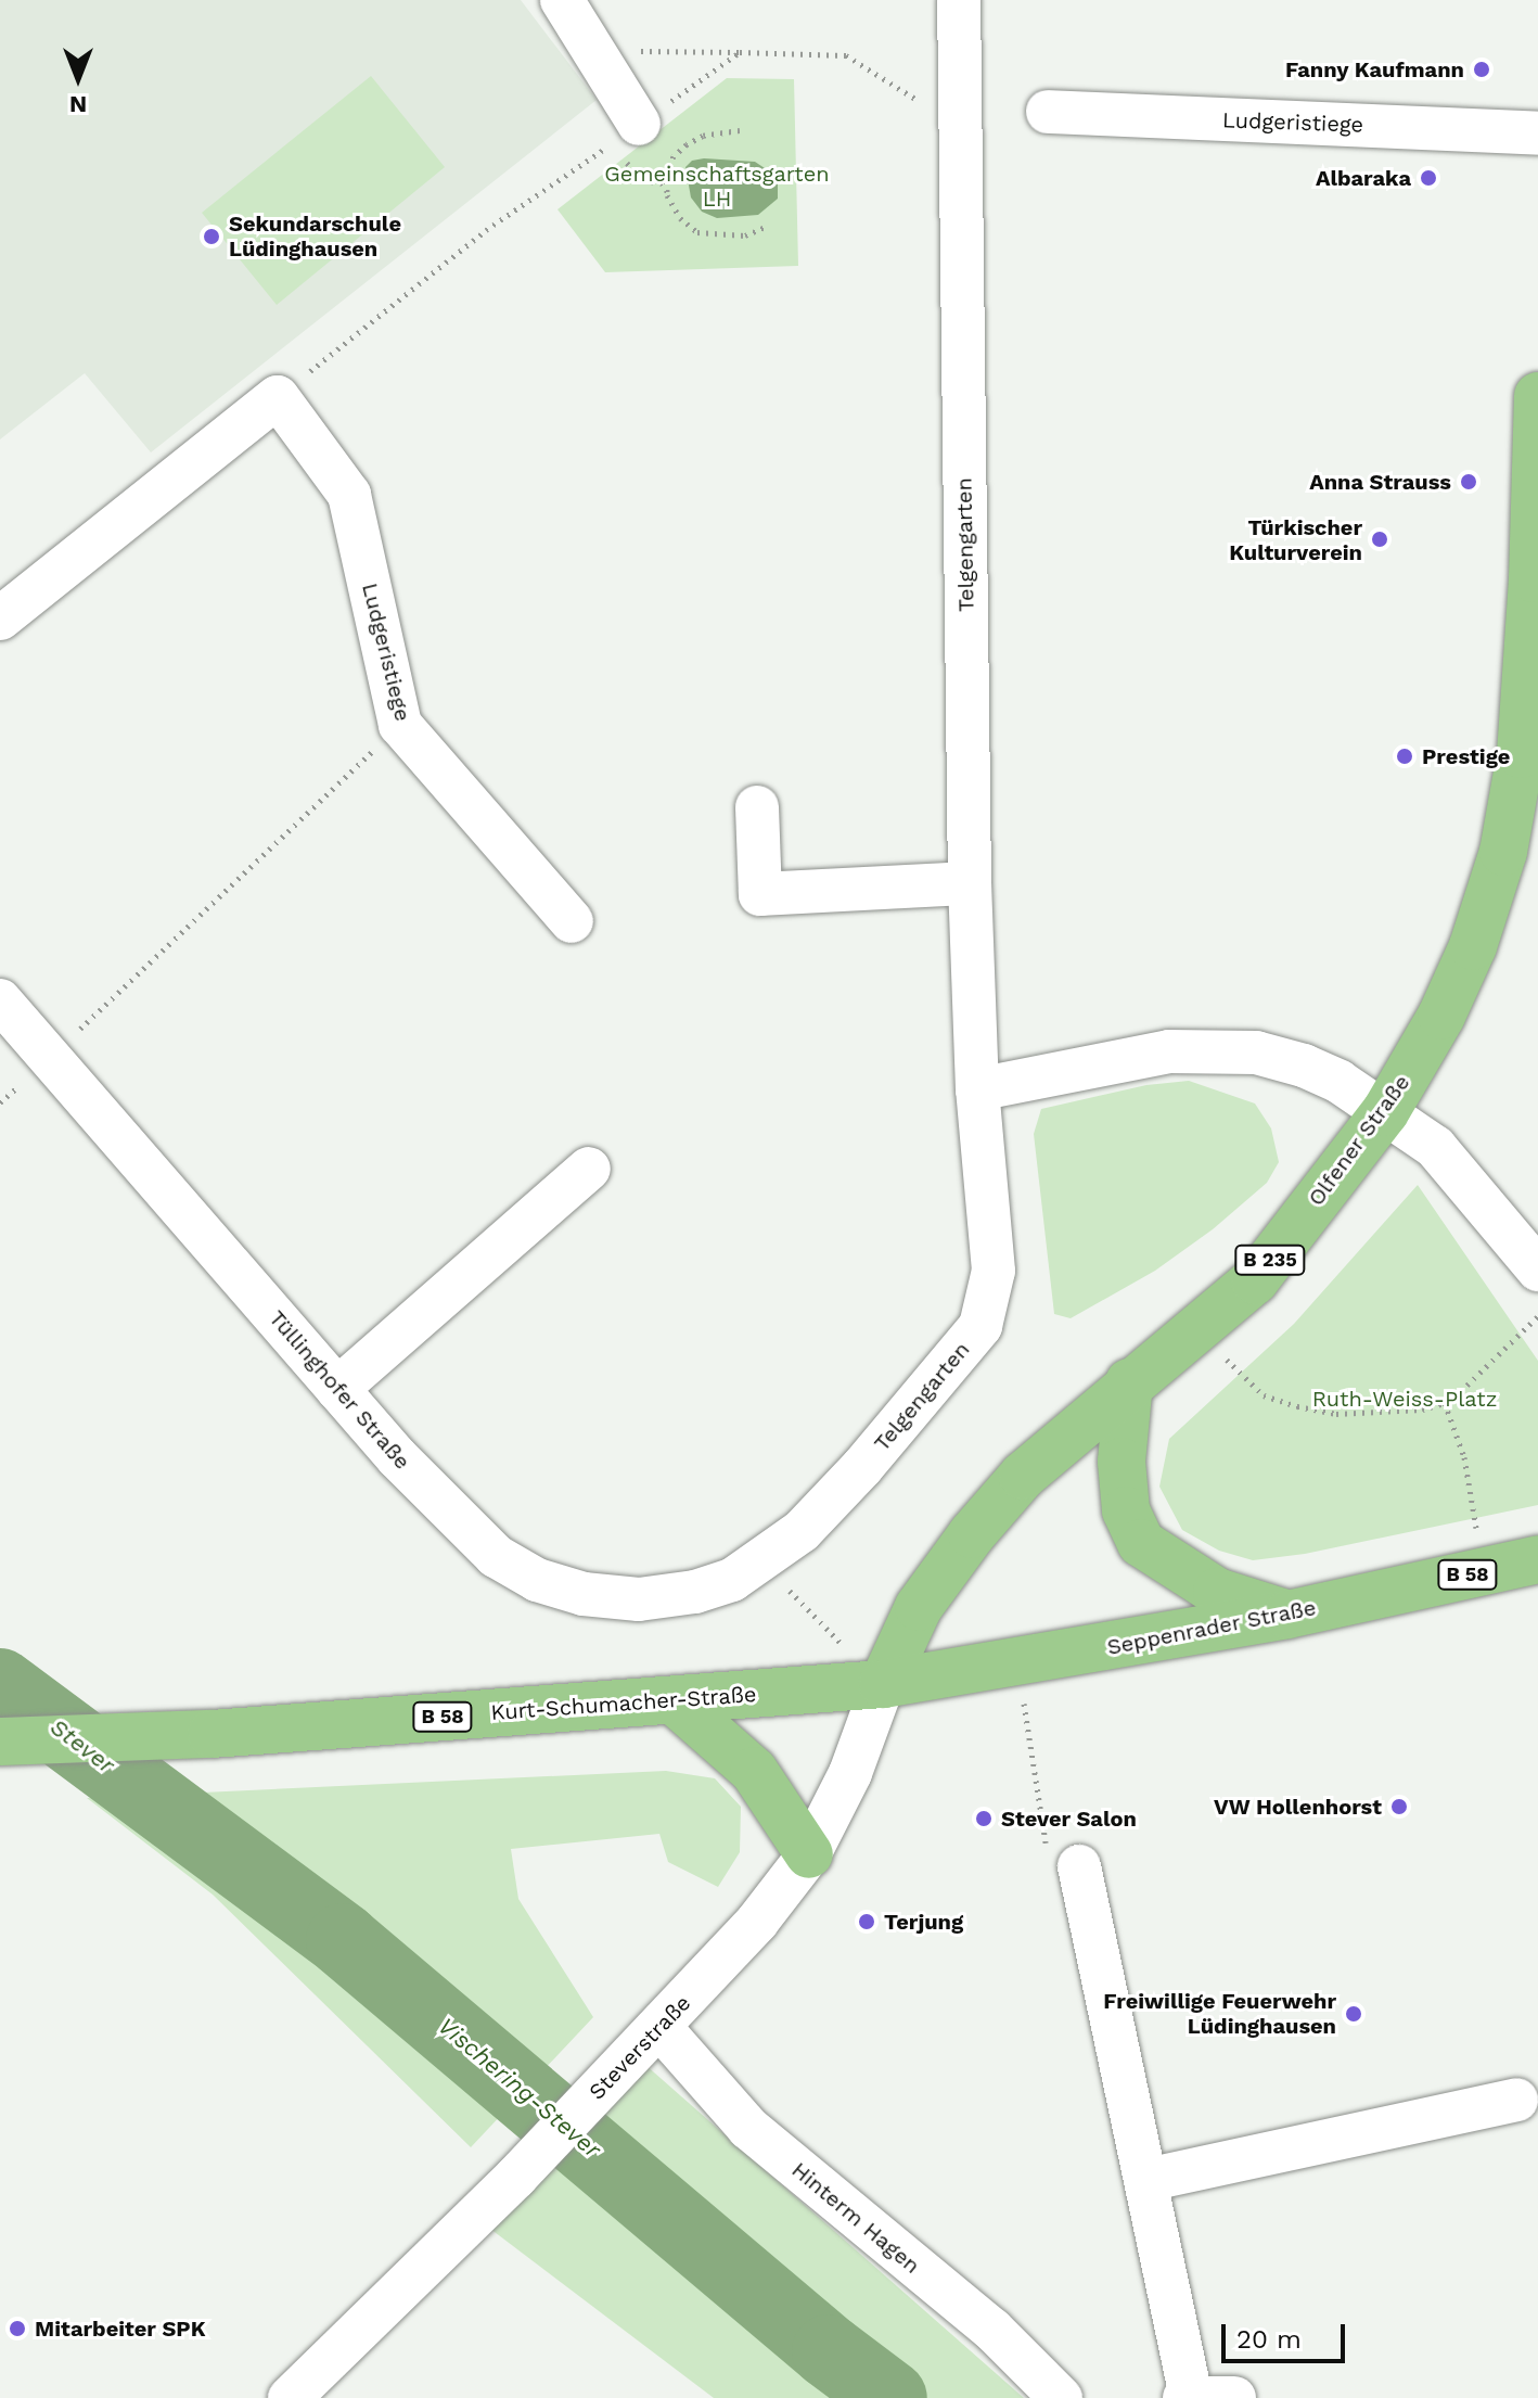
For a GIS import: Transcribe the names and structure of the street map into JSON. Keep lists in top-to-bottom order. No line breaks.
{"streets":{"main road":["Olfener Straße","B 235","B 58","Seppenrader Straße","Kurt-Schumacher-Straße"],"street":["Ludgeristiege","Telgengarten","Tüllinghofer Straße","Steverstraße","Hinterm Hagen"]},"crossings":[["Telgengarten","Tüllinghofer Straße"],["Olfener Straße","Seppenrader Straße"],["Olfener Straße","Kurt-Schumacher-Straße"],["Olfener Straße","Steverstraße"],["Seppenrader Straße","Kurt-Schumacher-Straße"],["Seppenrader Straße","Steverstraße"],["Kurt-Schumacher-Straße","Steverstraße"],["Steverstraße","Hinterm Hagen"]],"water":["Stever","Vischering-Stever"],"parks":["Gemeinschaftsgarten LH","Ruth-Weiss-Platz"],"places":["Fanny Kaufmann","Albaraka","Sekundarschule Lüdinghausen","Anna Strauss","Türkischer Kulturverein","Prestige","VW Hollenhorst","Stever Salon","Terjung","Freiwillige Feuerwehr Lüdinghausen","Mitarbeiter SPK"],"scale_bar":"20 m","north":"bottom"}
